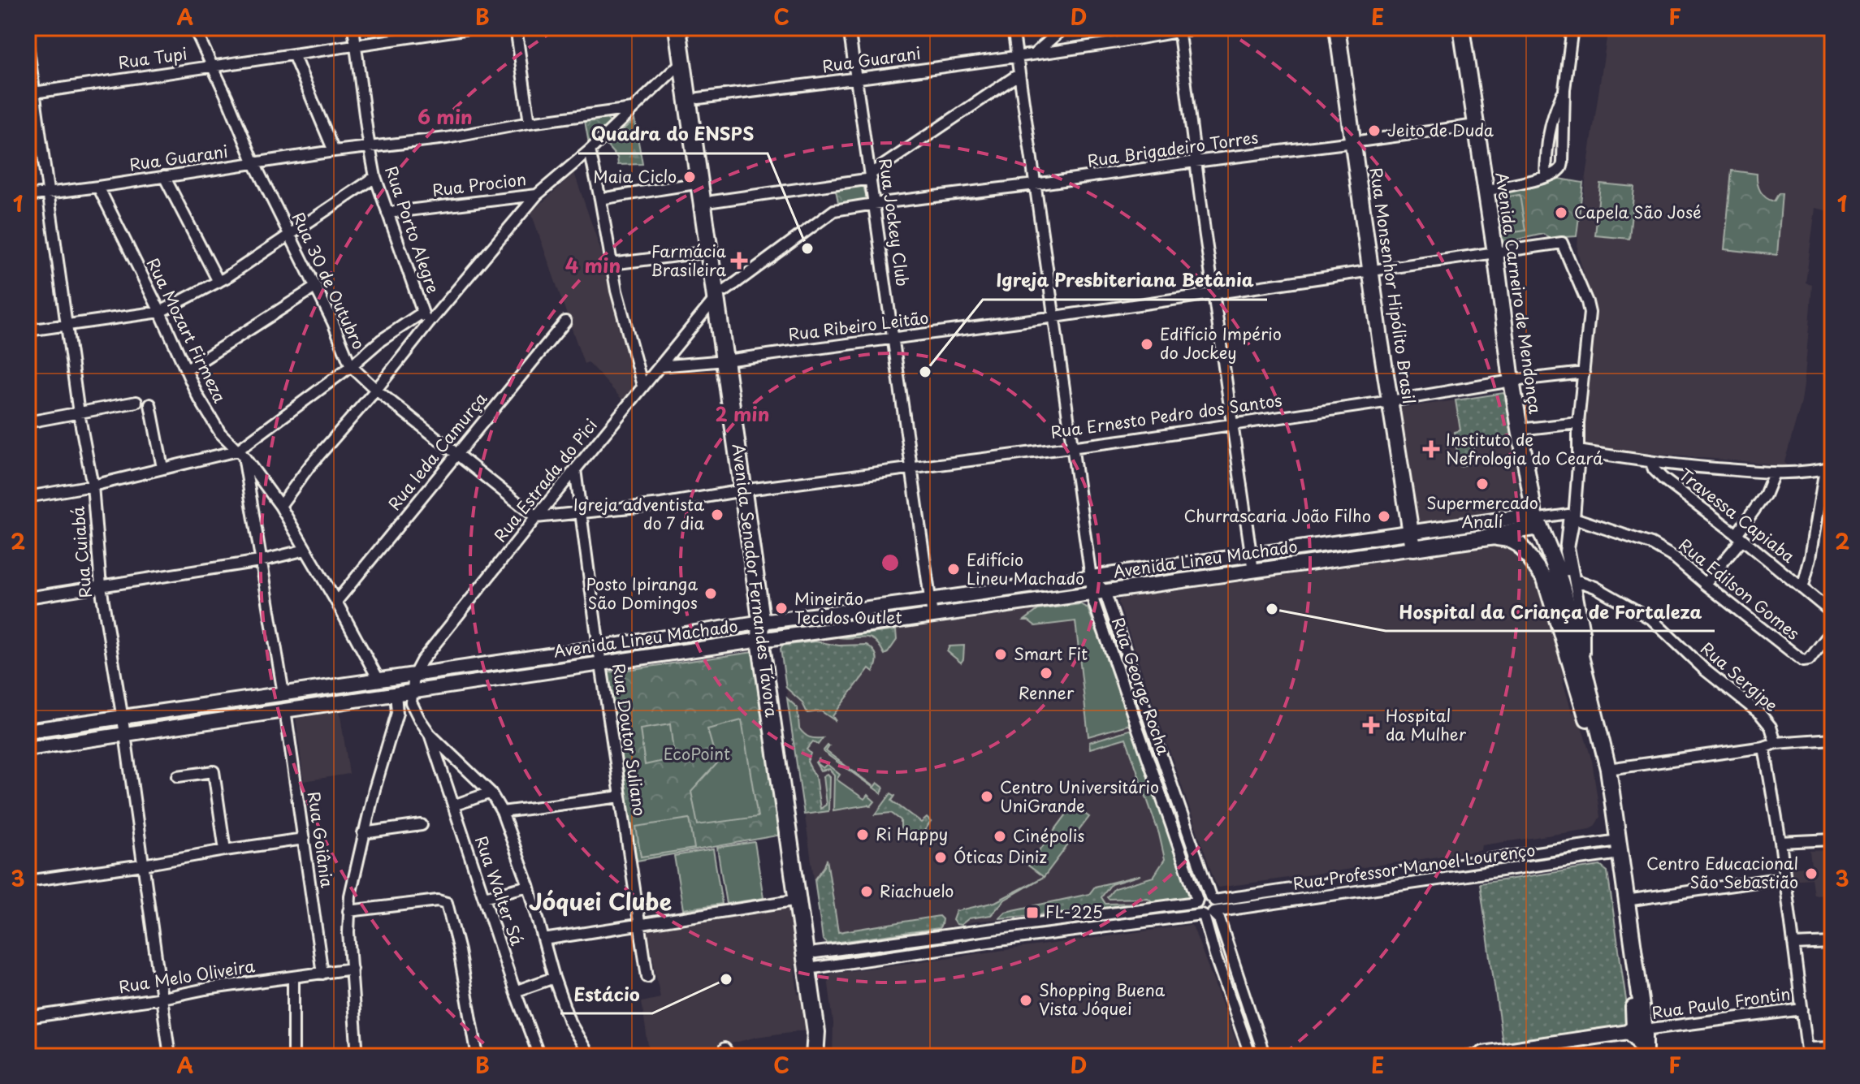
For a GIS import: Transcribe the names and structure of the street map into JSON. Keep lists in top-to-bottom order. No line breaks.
{"streets":{"main road":["Rua Monsenhor Hipólito Brasil","Avenida Carneiro de Mendonça","Avenida Lineu Machado","Avenida Senador Fernandes Távora"],"street":["Rua Tupi","Rua Guarani","Rua Brigadeiro Torres","Rua Procion","Rua Jockey Club","Rua Porto Alegre","Rua 30 de Outubro","Rua Ribeiro Leitão","Rua Mozart Firmeza","Rua Ernesto Pedro dos Santos","Rua Ieda Camurça","Rua Estrada do Pici","Travessa Capiaba","Rua Cuiabá","Rua Edilson Gomes","Rua Sergipe","Rua George Rocha","Rua Doutor Suliano","Rua Goiânia","Rua Professor Manoel Lourenço","Rua Walter Sá","Rua Melo Oliveira","Rua Paulo Frontin"]},"crossings":[["Rua Tupi","Rua Porto Alegre"],["Rua Tupi","Rua 30 de Outubro"],["Rua Tupi","Rua Cuiabá"],["Rua Guarani","Rua Jockey Club"],["Rua Guarani","Rua Porto Alegre"],["Rua Guarani","Rua 30 de Outubro"],["Rua Guarani","Rua Mozart Firmeza"],["Rua Guarani","Rua Cuiabá"],["Rua Guarani","Avenida Senador Fernandes Távora"],["Rua Guarani","Rua George Rocha"],["Rua Brigadeiro Torres","Rua Jockey Club"],["Rua Brigadeiro Torres","Rua Monsenhor Hipólito Brasil"],["Rua Brigadeiro Torres","Avenida Carneiro de Mendonça"],["Rua Brigadeiro Torres","Rua Estrada do Pici"],["Rua Brigadeiro Torres","Rua George Rocha"],["Rua Procion","Rua Porto Alegre"],["Rua Jockey Club","Rua Ribeiro Leitão"],["Rua Jockey Club","Rua Ernesto Pedro dos Santos"],["Rua Jockey Club","Rua Estrada do Pici"],["Rua Jockey Club","Avenida Lineu Machado"],["Rua 30 de Outubro","Rua Ernesto Pedro dos Santos"],["Rua 30 de Outubro","Rua Ieda Camurça"],["Rua 30 de Outubro","Rua Estrada do Pici"],["Rua Monsenhor Hipólito Brasil","Rua Ribeiro Leitão"],["Rua Monsenhor Hipólito Brasil","Rua Ernesto Pedro dos Santos"],["Rua Monsenhor Hipólito Brasil","Avenida Lineu Machado"],["Avenida Carneiro de Mendonça","Rua Ribeiro Leitão"],["Avenida Carneiro de Mendonça","Rua Ernesto Pedro dos Santos"],["Avenida Carneiro de Mendonça","Avenida Lineu Machado"],["Avenida Carneiro de Mendonça","Rua Professor Manoel Lourenço"],["Avenida Carneiro de Mendonça","Rua Paulo Frontin"],["Rua Ribeiro Leitão","Rua Ernesto Pedro dos Santos"],["Rua Ribeiro Leitão","Rua Estrada do Pici"],["Rua Ribeiro Leitão","Avenida Senador Fernandes Távora"],["Rua Ribeiro Leitão","Rua George Rocha"],["Rua Mozart Firmeza","Rua Ieda Camurça"],["Rua Mozart Firmeza","Avenida Lineu Machado"],["Rua Ernesto Pedro dos Santos","Rua Estrada do Pici"],["Rua Ernesto Pedro dos Santos","Avenida Senador Fernandes Távora"],["Rua Ernesto Pedro dos Santos","Rua George Rocha"],["Rua Ernesto Pedro dos Santos","Rua Doutor Suliano"],["Rua Estrada do Pici","Avenida Lineu Machado"],["Rua Estrada do Pici","Avenida Senador Fernandes Távora"],["Rua Estrada do Pici","Rua Doutor Suliano"],["Rua Cuiabá","Avenida Lineu Machado"],["Rua Cuiabá","Rua Melo Oliveira"],["Avenida Lineu Machado","Avenida Senador Fernandes Távora"],["Avenida Lineu Machado","Rua George Rocha"],["Avenida Lineu Machado","Rua Doutor Suliano"],["Avenida Lineu Machado","Rua Goiânia"],["Avenida Senador Fernandes Távora","Rua Professor Manoel Lourenço"],["Rua George Rocha","Rua Professor Manoel Lourenço"],["Rua Goiânia","Rua Melo Oliveira"]],"districts":["Jóquei Clube"],"parks":["EcoPoint"],"places":{"other":["Jeito de Duda","Maia Ciclo","Capela São José","Quadra do ENSPS","Edifício Império do Jockey","Igreja Presbiteriana Betânia","Supermercado Analí","Igreja adventista do 7 dia","Churrascaria João Filho","Edifício Lineu Machado","Posto Ipiranga São Domingos","Mineirão Tecidos Outlet","Hospital da Criança de Fortaleza","Smart Fit","Renner","Centro Universitário UniGrande","Ri Happy","Cinépolis","Óticas Diniz","Centro Educacional São Sebastião","Riachuelo","Estácio","Shopping Buena Vista Jóquei"],"health":["Farmácia Brasileira","Instituto de Nefrologia do Ceará","Hospital da Mulher"],"transit":["FL-225"]},"grid":{"columns":["A","B","C","D","E","F"],"rows":["1","2","3"]},"rings":["6 min","4 min","2 min"]}
